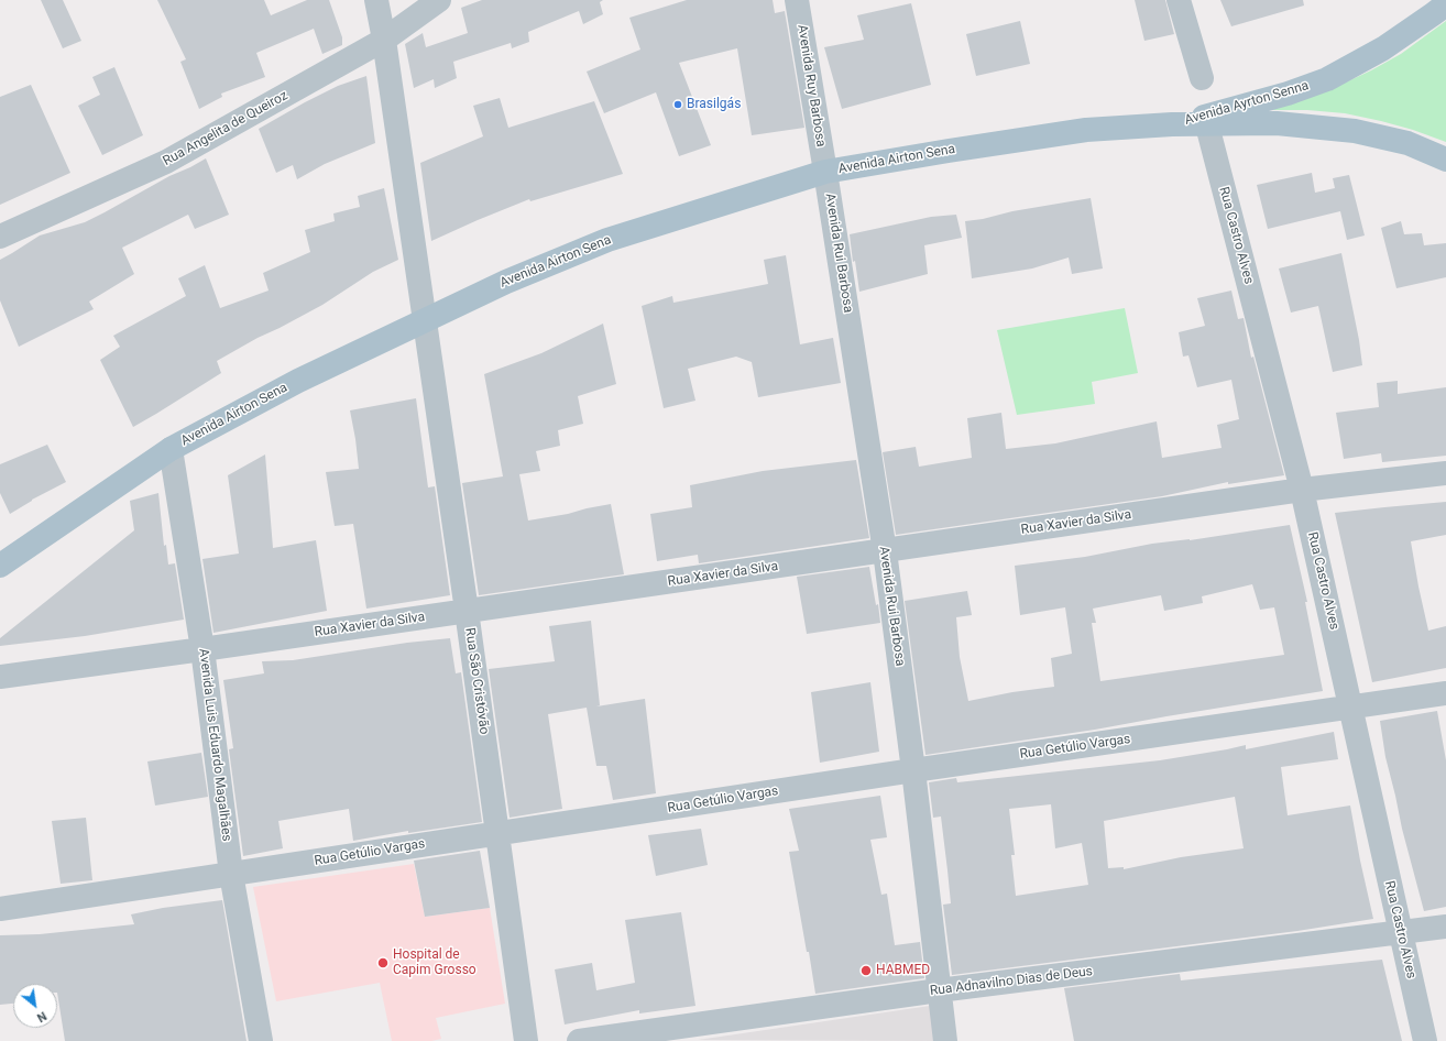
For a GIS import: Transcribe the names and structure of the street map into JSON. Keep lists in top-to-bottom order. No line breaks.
{"streets":{"main road":["Avenida Ayrton Senna","Avenida Airton Sena"],"street":["Avenida Ruy Barbosa","Rua Angelita de Queiroz","Rua Castro Alves","Avenida Rui Barbosa","Rua Xavier da Silva","Rua São Cristóvão","Avenida Luis Eduardo Magalhães","Rua Getúlio Vargas","Rua Adnavilno Dias de Deus"]},"crossings":[["Avenida Ruy Barbosa","Avenida Airton Sena"],["Avenida Ruy Barbosa","Avenida Rui Barbosa"],["Avenida Ayrton Senna","Avenida Airton Sena"],["Avenida Ayrton Senna","Rua Castro Alves"],["Rua Angelita de Queiroz","Rua São Cristóvão"],["Avenida Airton Sena","Avenida Rui Barbosa"],["Avenida Airton Sena","Rua São Cristóvão"],["Avenida Airton Sena","Avenida Luis Eduardo Magalhães"],["Rua Castro Alves","Rua Xavier da Silva"],["Rua Castro Alves","Rua Getúlio Vargas"],["Rua Castro Alves","Rua Adnavilno Dias de Deus"],["Avenida Rui Barbosa","Rua Xavier da Silva"],["Avenida Rui Barbosa","Rua Getúlio Vargas"],["Avenida Rui Barbosa","Rua Adnavilno Dias de Deus"],["Rua Xavier da Silva","Rua São Cristóvão"],["Rua Xavier da Silva","Avenida Luis Eduardo Magalhães"],["Rua São Cristóvão","Rua Getúlio Vargas"],["Avenida Luis Eduardo Magalhães","Rua Getúlio Vargas"]],"places":["Brasilgás","Hospital de Capim Grosso","HABMED"],"north":"bottom right"}
